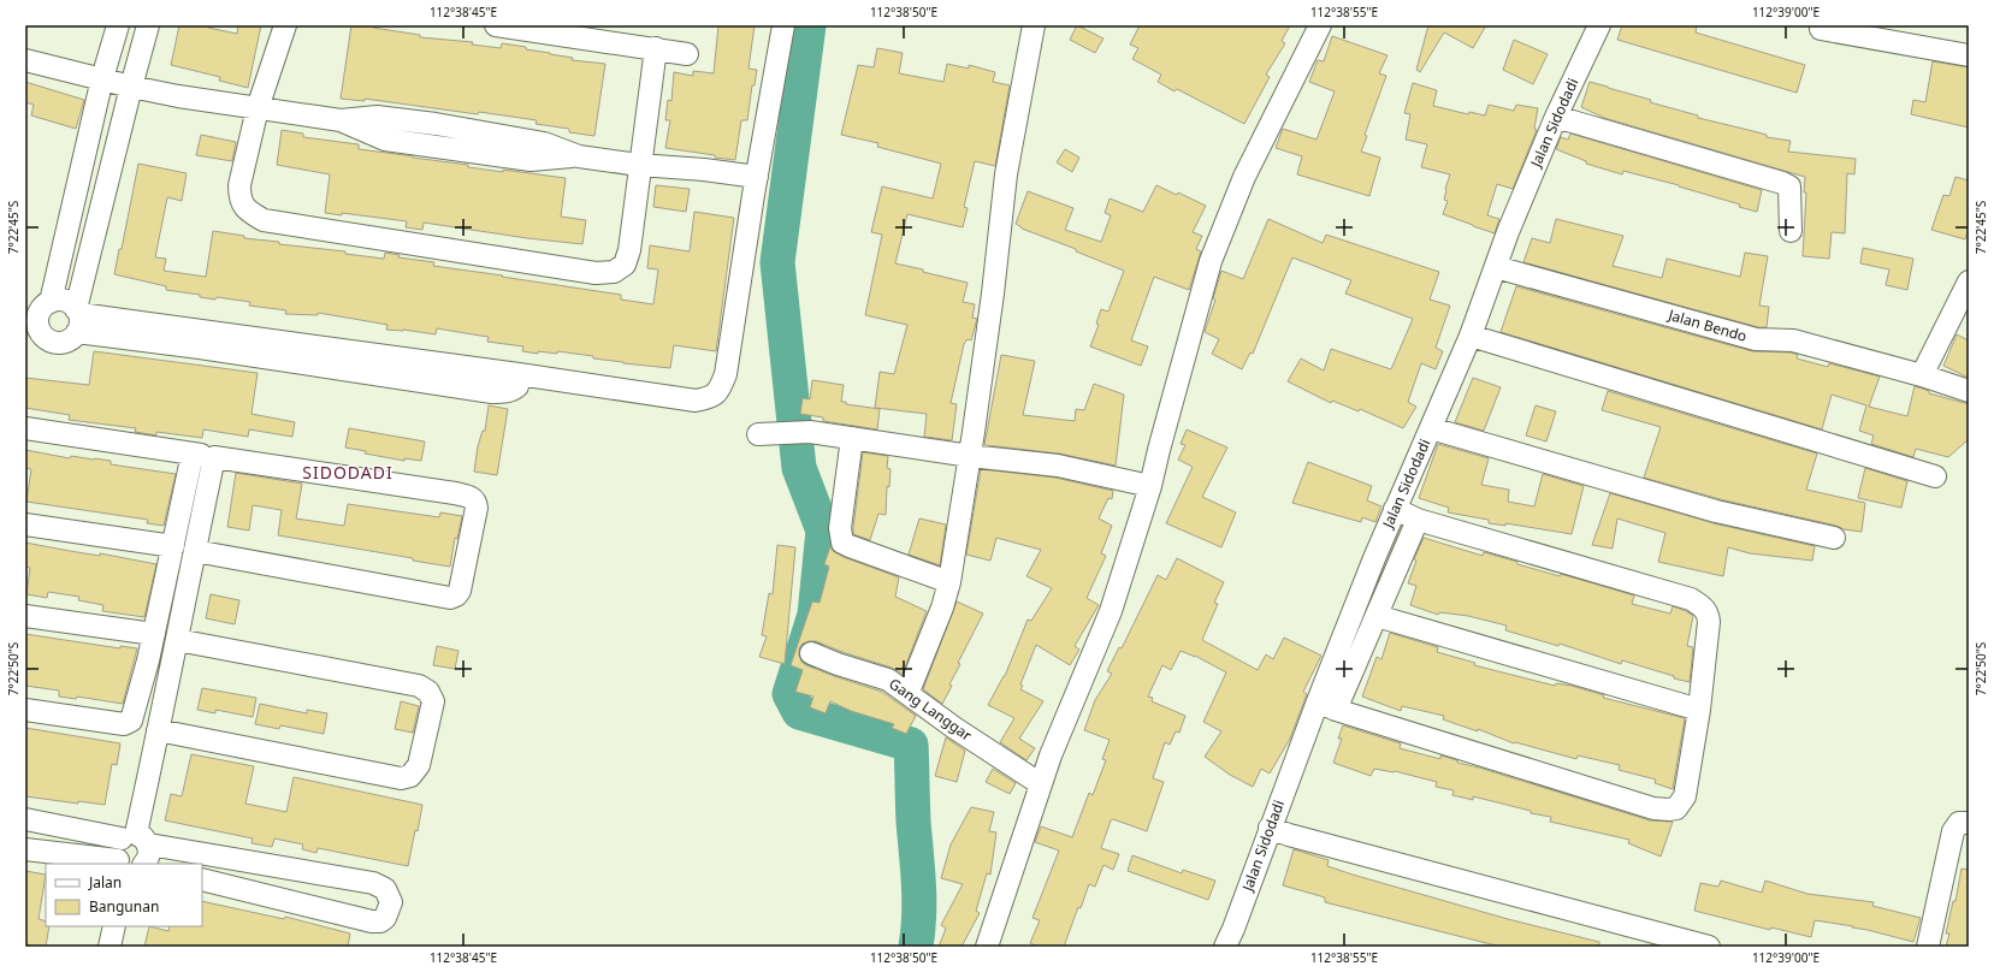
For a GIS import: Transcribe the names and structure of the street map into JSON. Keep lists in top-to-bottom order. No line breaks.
{"streets":{"street":["Jalan Sidodadi","Jalan Bendo","Gang Langgar"]},"crossings":[["Jalan Sidodadi","Jalan Bendo"]],"districts":["SIDODADI"],"legend":["Jalan","Bangunan"],"coordinates":["112°38'45\"E","112°38'50\"E","112°38'55\"E","112°39'00\"E","7°22'45\"S","7°22'50\"S"]}
